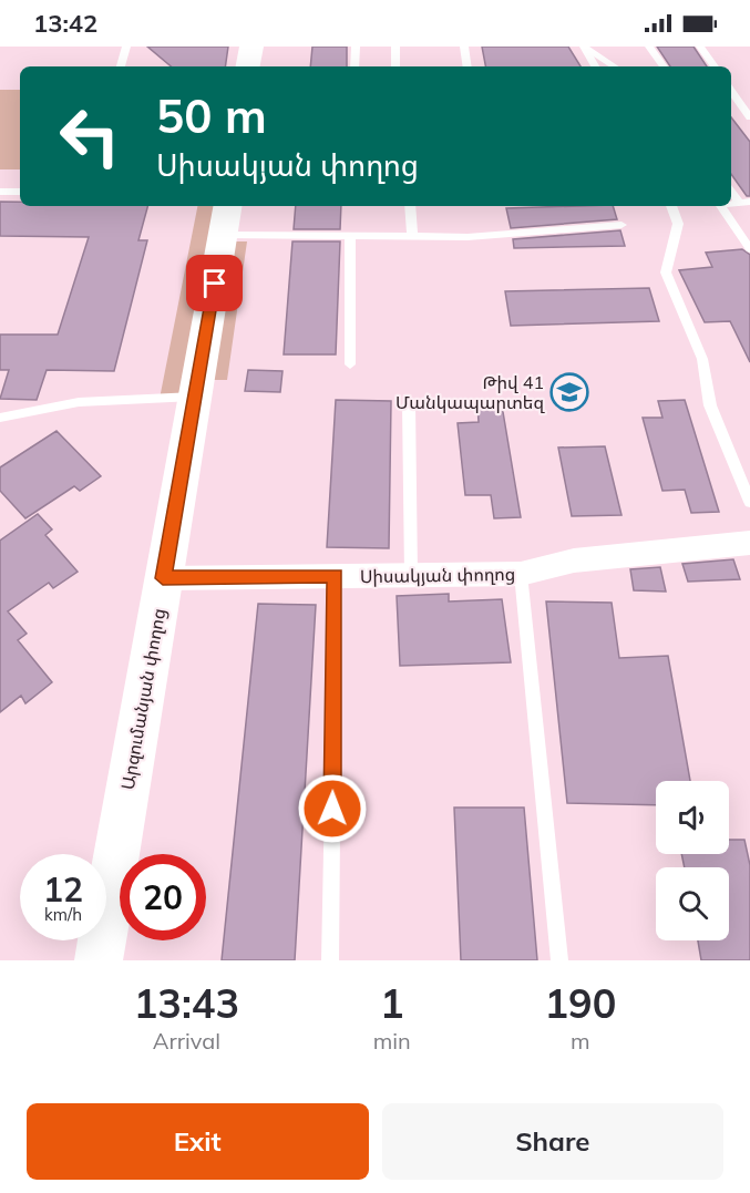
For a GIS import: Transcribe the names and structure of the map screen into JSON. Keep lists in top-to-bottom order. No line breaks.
{"streets":{"main road":["Արզումանյան փողոց"],"street":["Սիսակյան փողոց"]},"crossings":[["Սիսակյան փողոց","Արզումանյան փողոց"]],"places":{"school or university":["Թիվ 41 Մանկապարտեզ"]},"page":{"status":"13:42","turn":["50 m","Սիսակյան փողոց"],"speed":"12 km/h","limit":"20","eta":["13:43","Arrival","1","min","190","m"],"buttons":["Exit","Share"]}}
